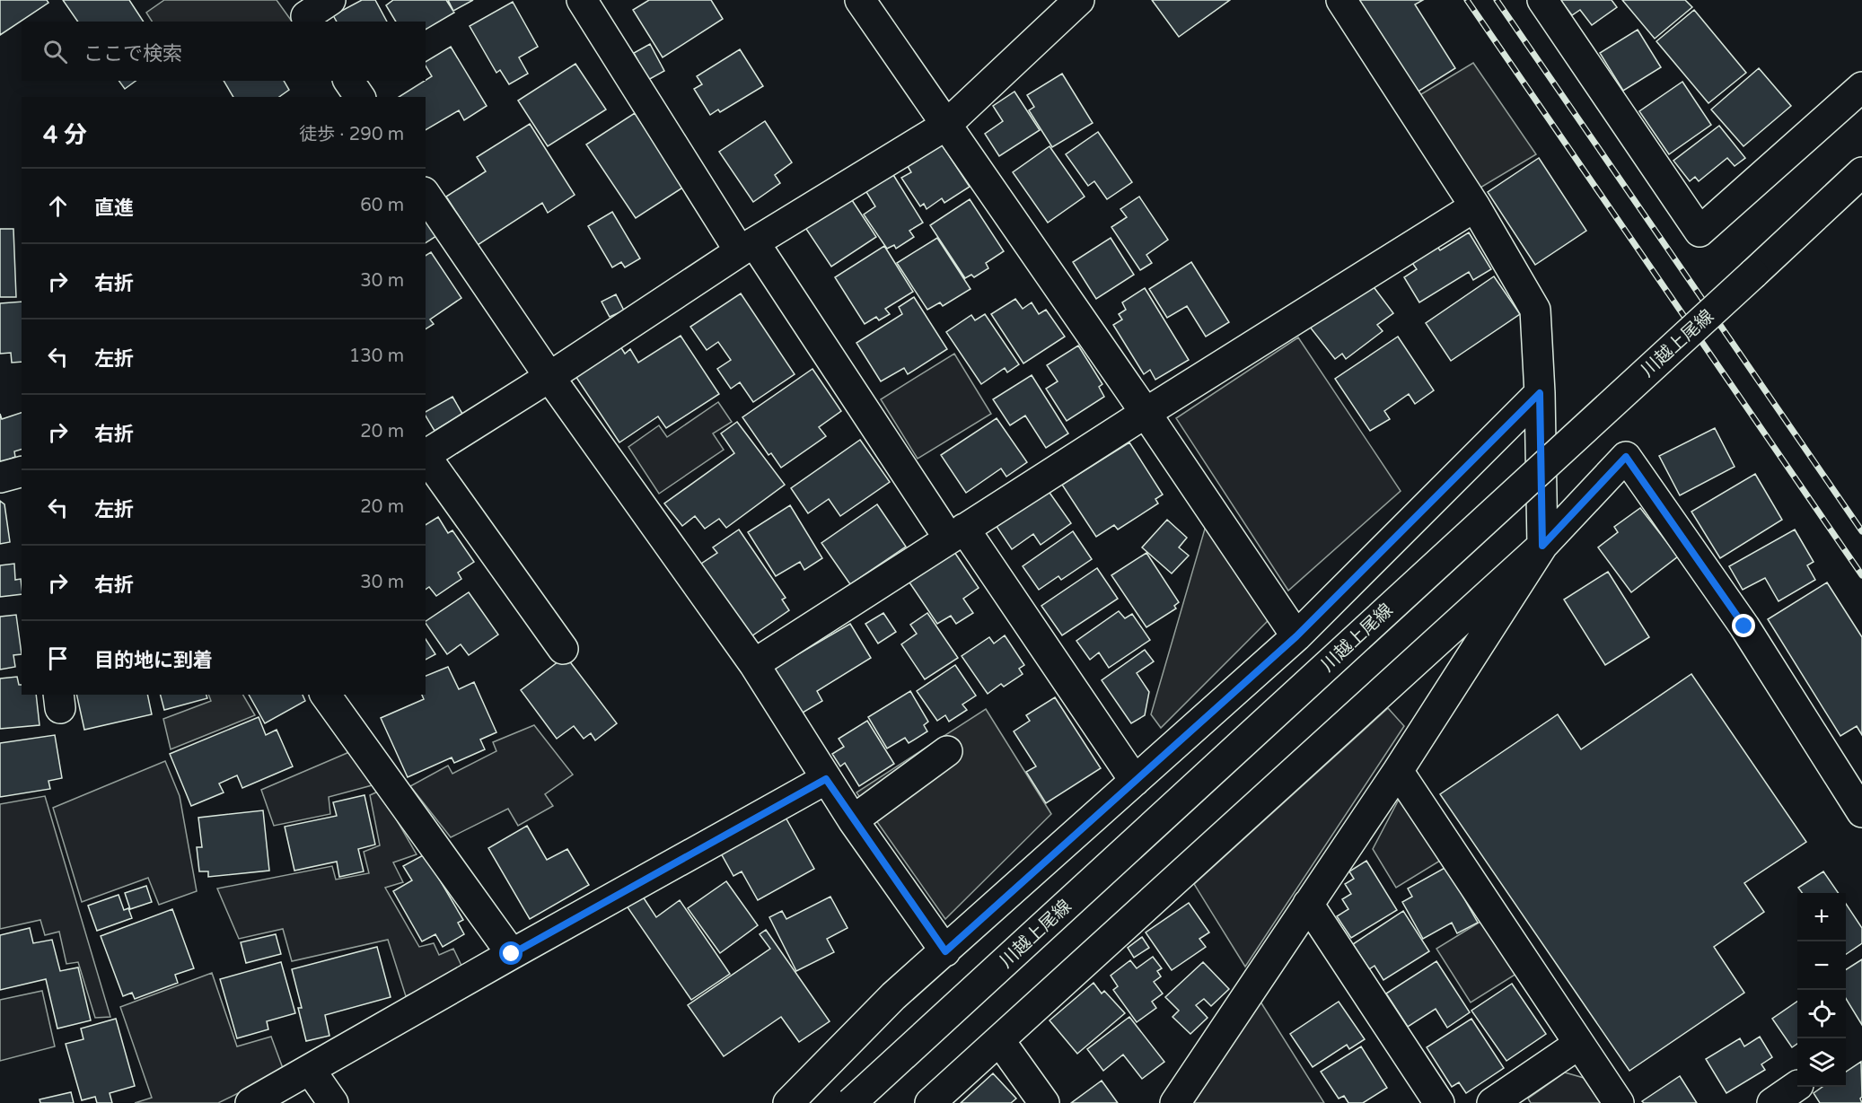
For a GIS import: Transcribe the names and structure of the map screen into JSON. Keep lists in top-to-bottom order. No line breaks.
{"streets":{"street":["川越上尾線"]},"page":{"search":"ここで検索","heading":["4 分","徒歩 · 290 m"],"list":[["直進","60 m"],["右折","30 m"],["左折","130 m"],["右折","20 m"],["左折","20 m"],["右折","30 m"],"目的地に到着"],"map_buttons":["+","−"]}}
